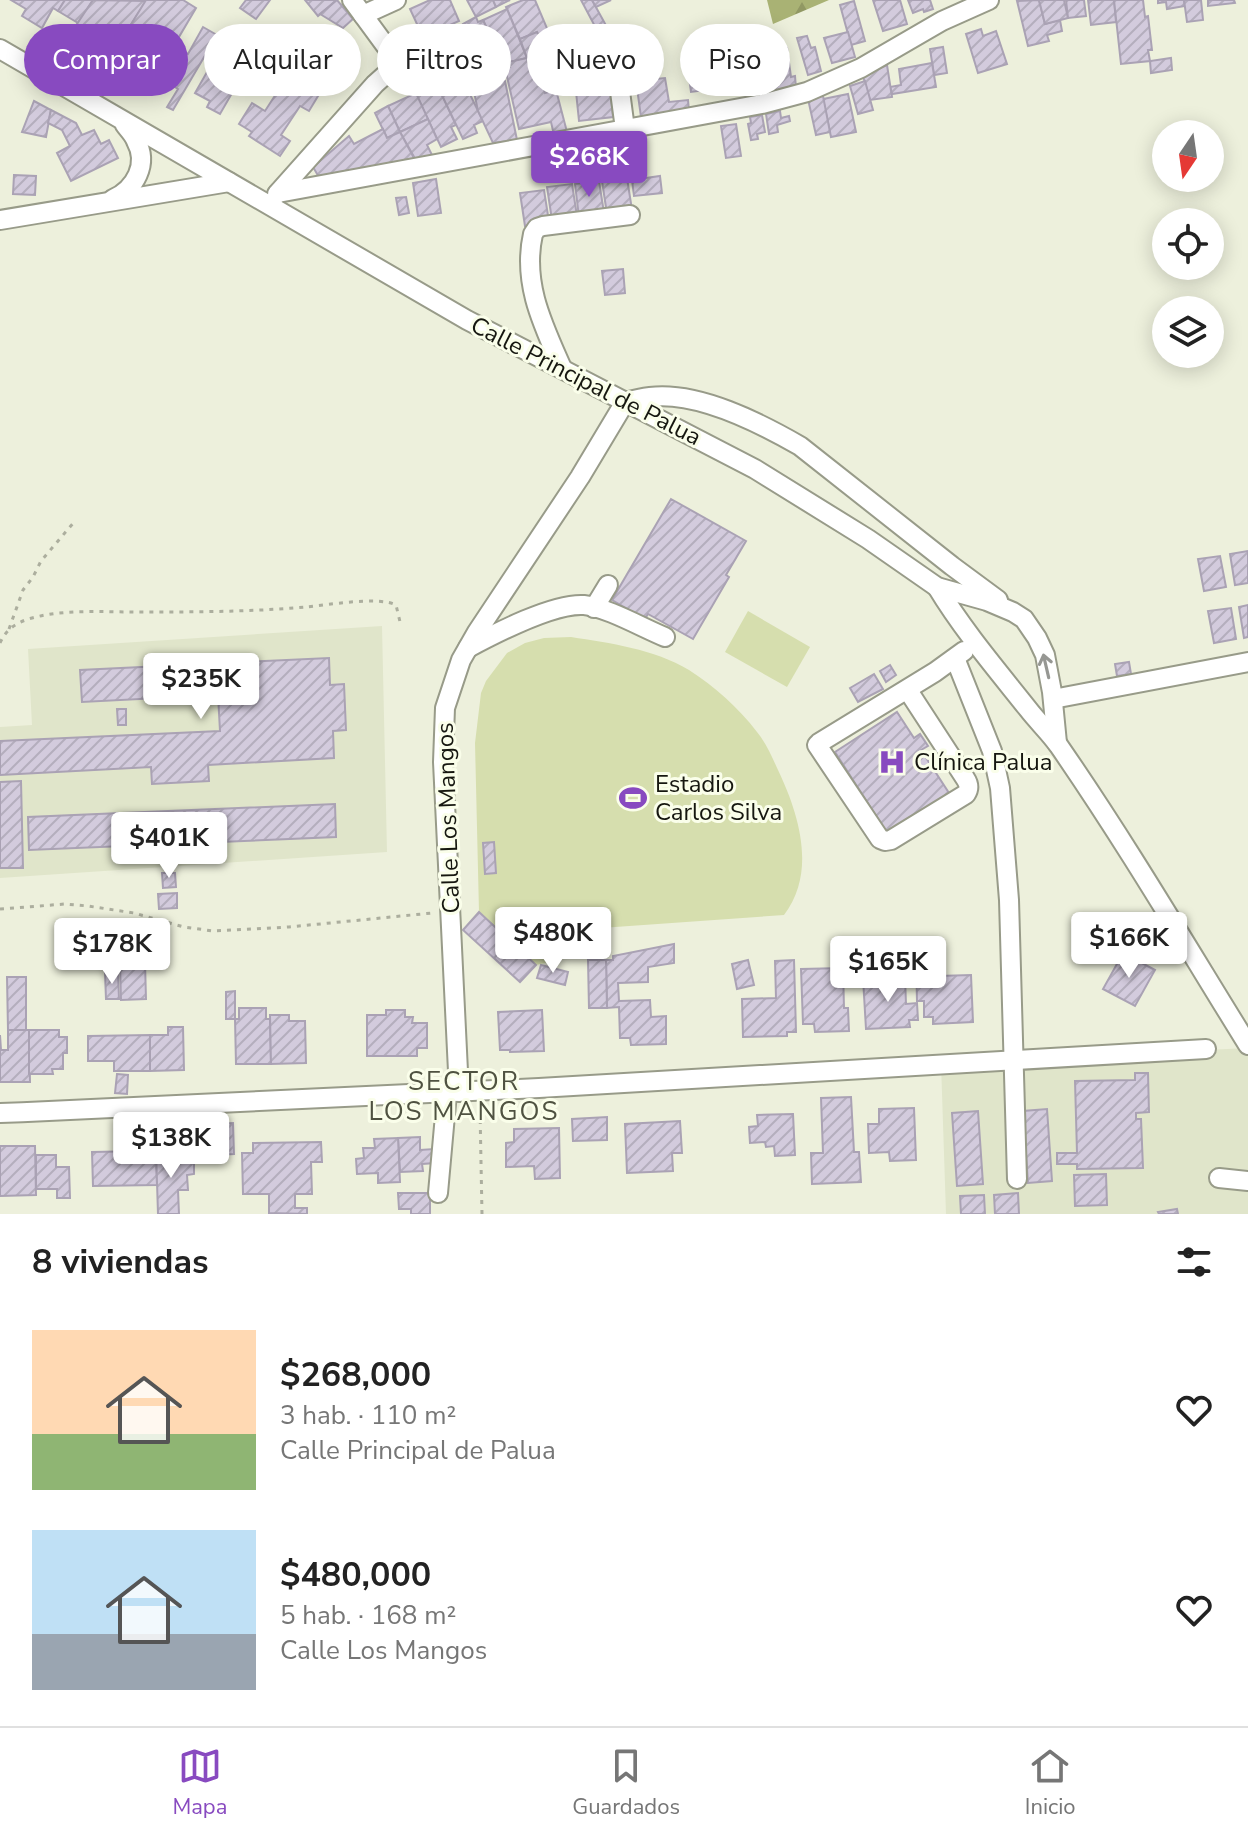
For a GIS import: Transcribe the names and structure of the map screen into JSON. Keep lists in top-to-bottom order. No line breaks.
{"streets":{"street":["Calle Principal de Palua","Calle Los Mangos"]},"crossings":[["Calle Principal de Palua","Calle Los Mangos"]],"districts":["SECTOR LOS MANGOS"],"places":{"hospital":["Clínica Palua"],"sports":["Estadio Carlos Silva"]},"north":"bottom","page":{"chip":["Comprar","Alquilar","Filtros","Nuevo","Piso"],"price":["$268K","$235K","$401K","$480K","$166K","$178K","$165K","$138K"],"heading":"8 viviendas","list":[{"name":"$268,000","note":"3 hab. · 110 m² · Calle Principal de Palua"},{"name":"$480,000","note":"5 hab. · 168 m² · Calle Los Mangos"}],"tabs":["Mapa","Guardados","Inicio"]}}
